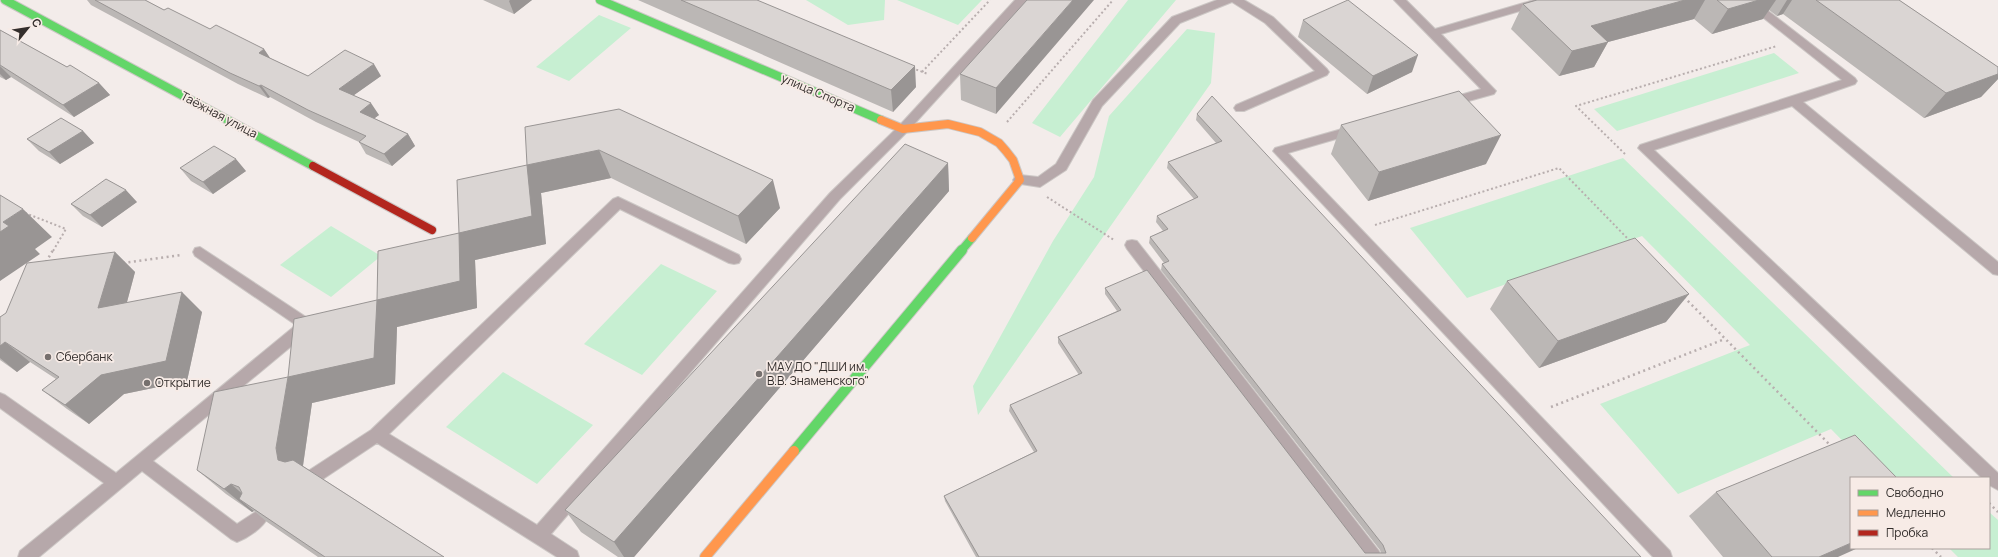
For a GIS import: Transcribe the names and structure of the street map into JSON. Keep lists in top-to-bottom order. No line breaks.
{"streets":{"street":["улица Спорта","Таёжная улица"]},"places":["Сбербанк","МАУ ДО \"ДШИ им. В.В. Знаменского\"","Открытие"],"legend":["Свободно","Медленно","Пробка"],"north":"top right"}
